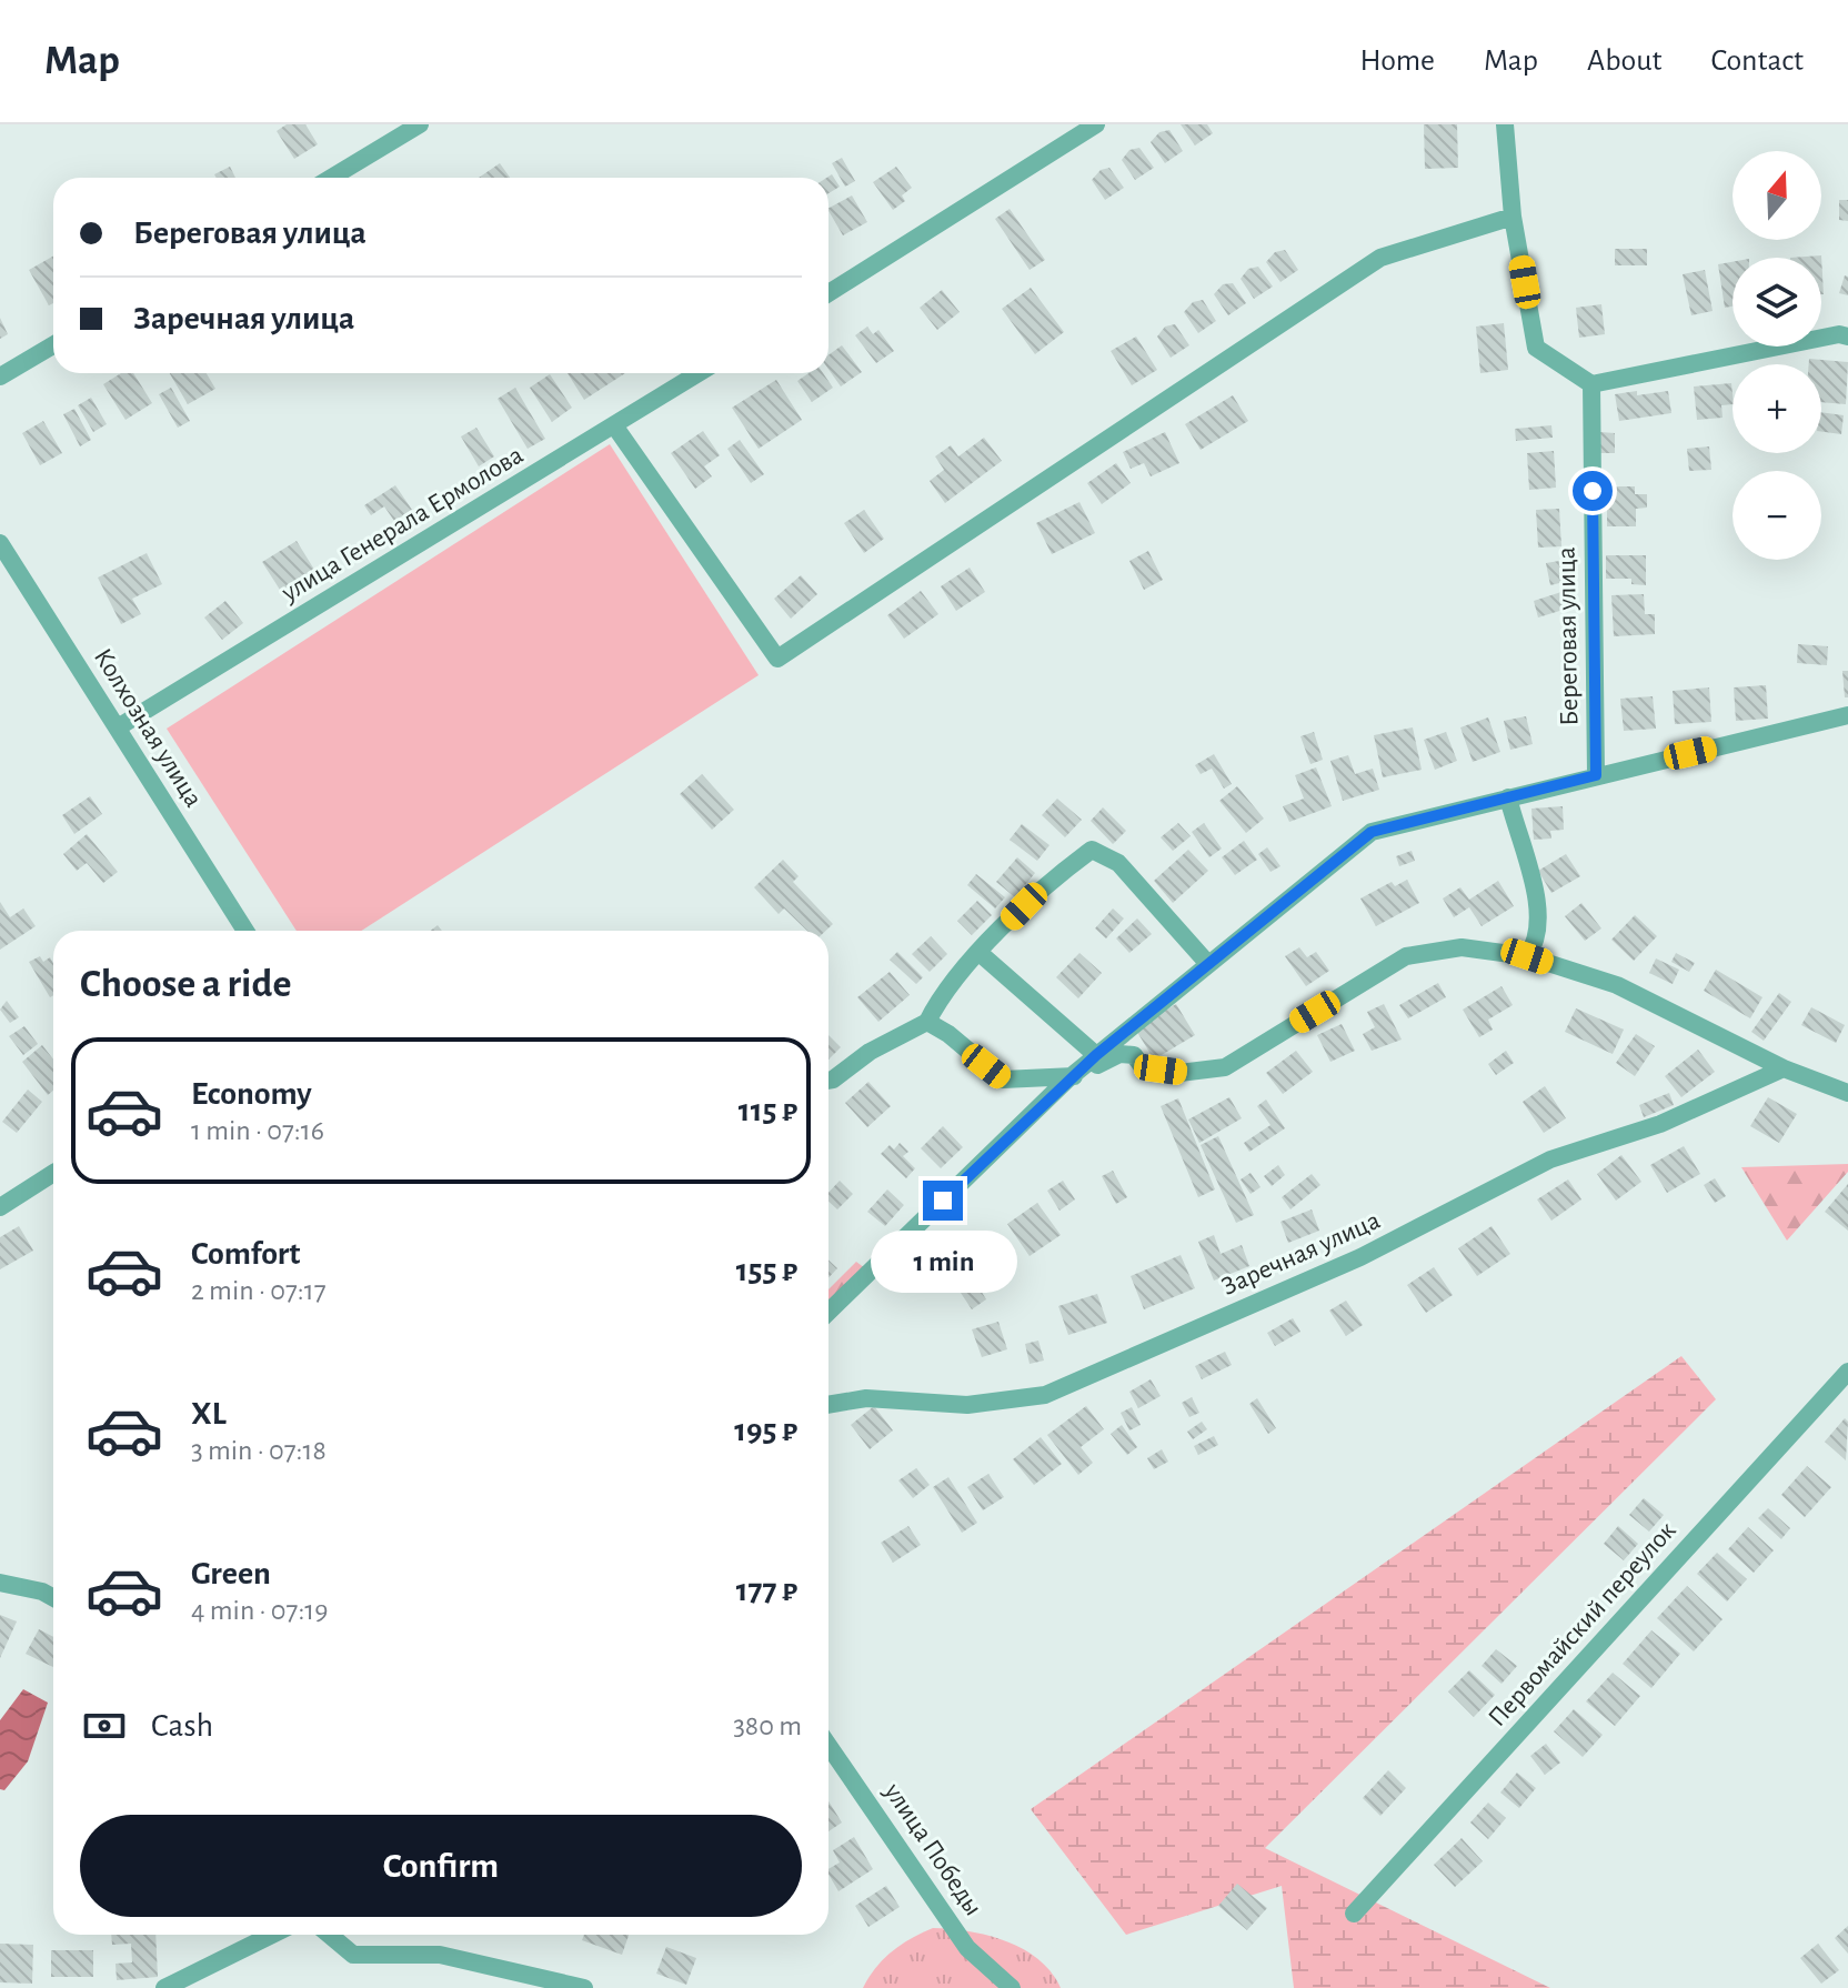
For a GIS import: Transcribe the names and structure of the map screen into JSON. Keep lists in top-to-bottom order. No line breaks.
{"streets":{"street":["улица Генерала Ермолова","Береговая улица","Колхозная улица","Заречная улица","Первомайский переулок","улица Победы"]},"crossings":[["улица Генерала Ермолова","Колхозная улица"]],"north":"top","page":{"header":"Map","nav":["Home","Map","About","Contact"],"map_buttons":["+","−"],"banner":["Береговая улица","Заречная улица"],"heading":"Choose a ride","list":[{"name":"Economy","note":"1 min · 07:16","value":"115 ₽"},{"name":"Comfort","note":"2 min · 07:17","value":"155 ₽"},{"name":"XL","note":"3 min · 07:18","value":"195 ₽"},{"name":"Green","note":"4 min · 07:19","value":"177 ₽"}],"bubble":"1 min","pay":["Cash","380 m"],"buttons":"Confirm"}}
